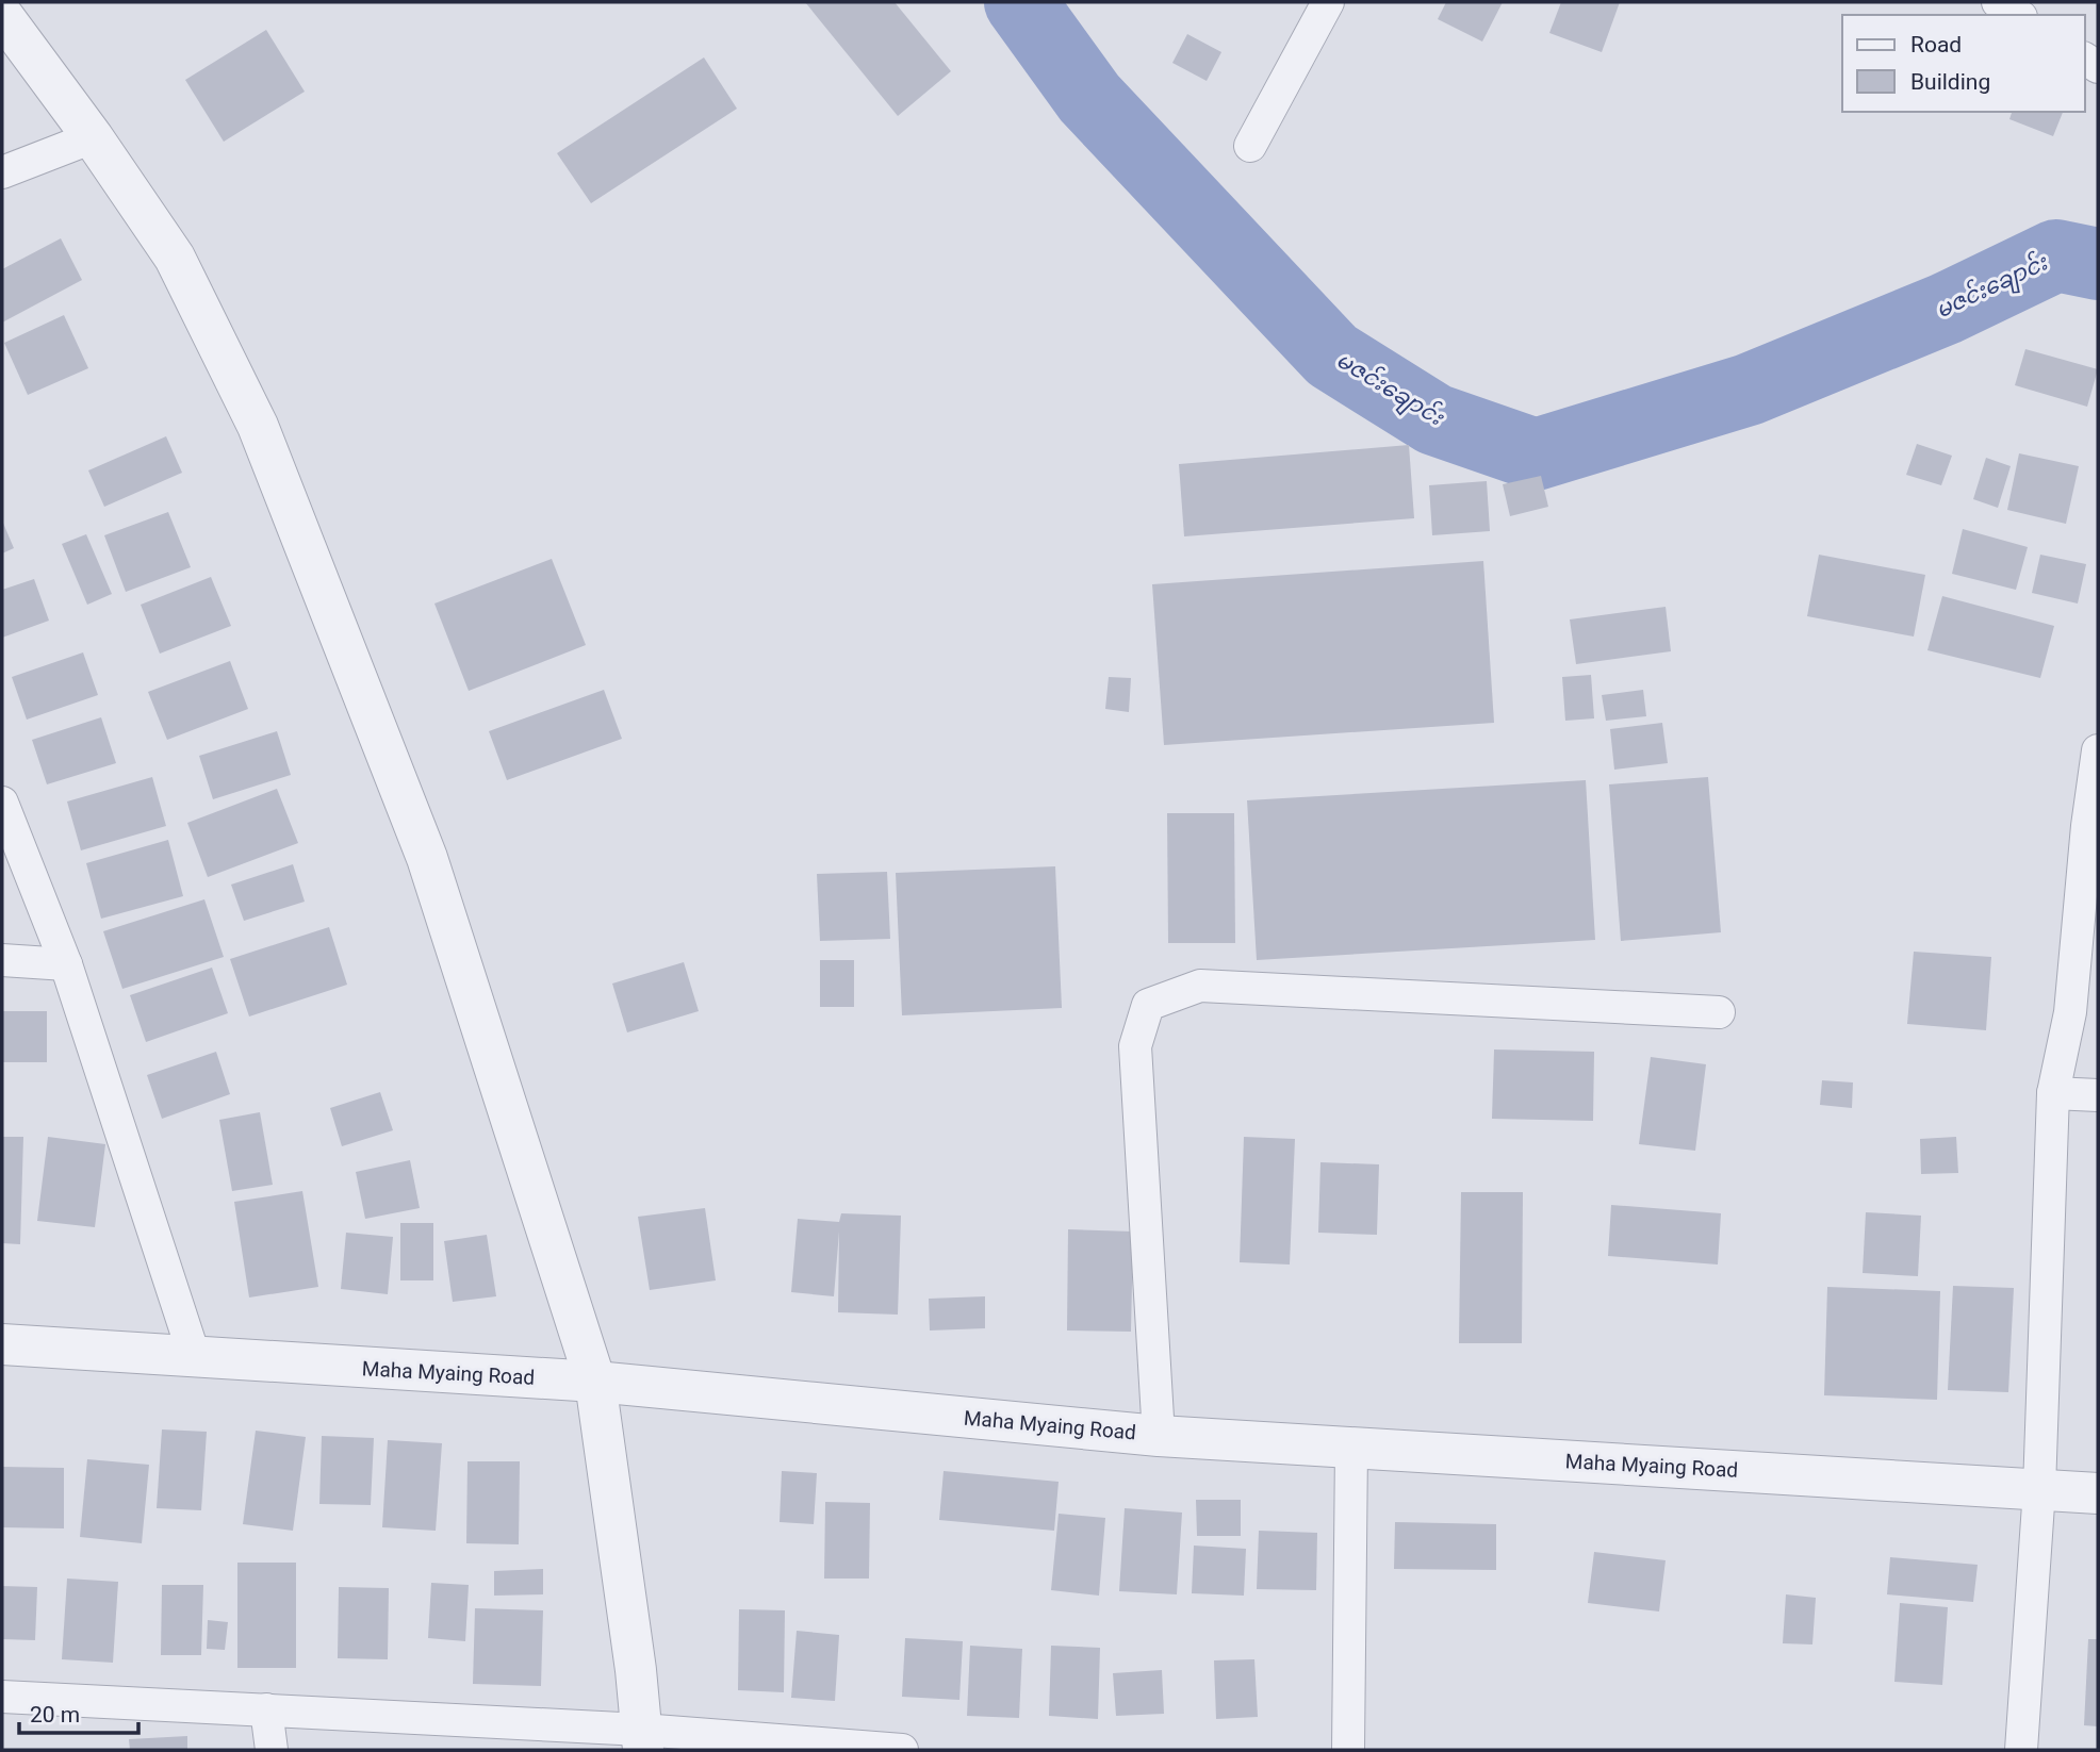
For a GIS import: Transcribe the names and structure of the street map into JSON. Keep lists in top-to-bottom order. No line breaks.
{"streets":{"street":["Maha Myaing Road"]},"water":["မဇင်းချောင်း"],"legend":["Road","Building"],"scale_bar":"20 m"}
